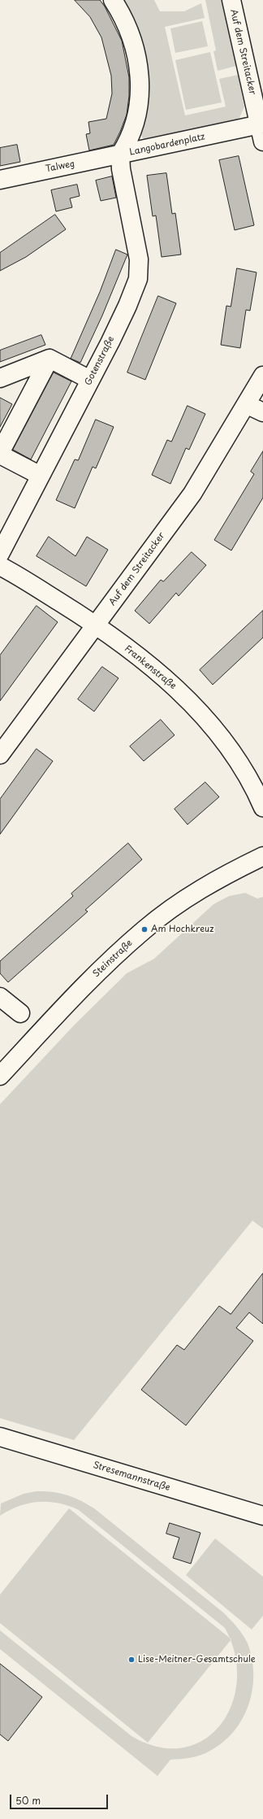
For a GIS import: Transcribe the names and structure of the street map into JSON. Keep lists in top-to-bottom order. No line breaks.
{"streets":{"street":["Auf dem Streitacker","Langobardenplatz","Talweg","Gotenstraße","Frankenstraße","Steinstraße","Stresemannstraße"]},"crossings":[["Auf dem Streitacker","Langobardenplatz"],["Auf dem Streitacker","Frankenstraße"],["Langobardenplatz","Talweg"],["Langobardenplatz","Gotenstraße"],["Talweg","Gotenstraße"],["Gotenstraße","Frankenstraße"]],"places":["Am Hochkreuz","Lise-Meitner-Gesamtschule"],"scale_bar":"50 m"}
